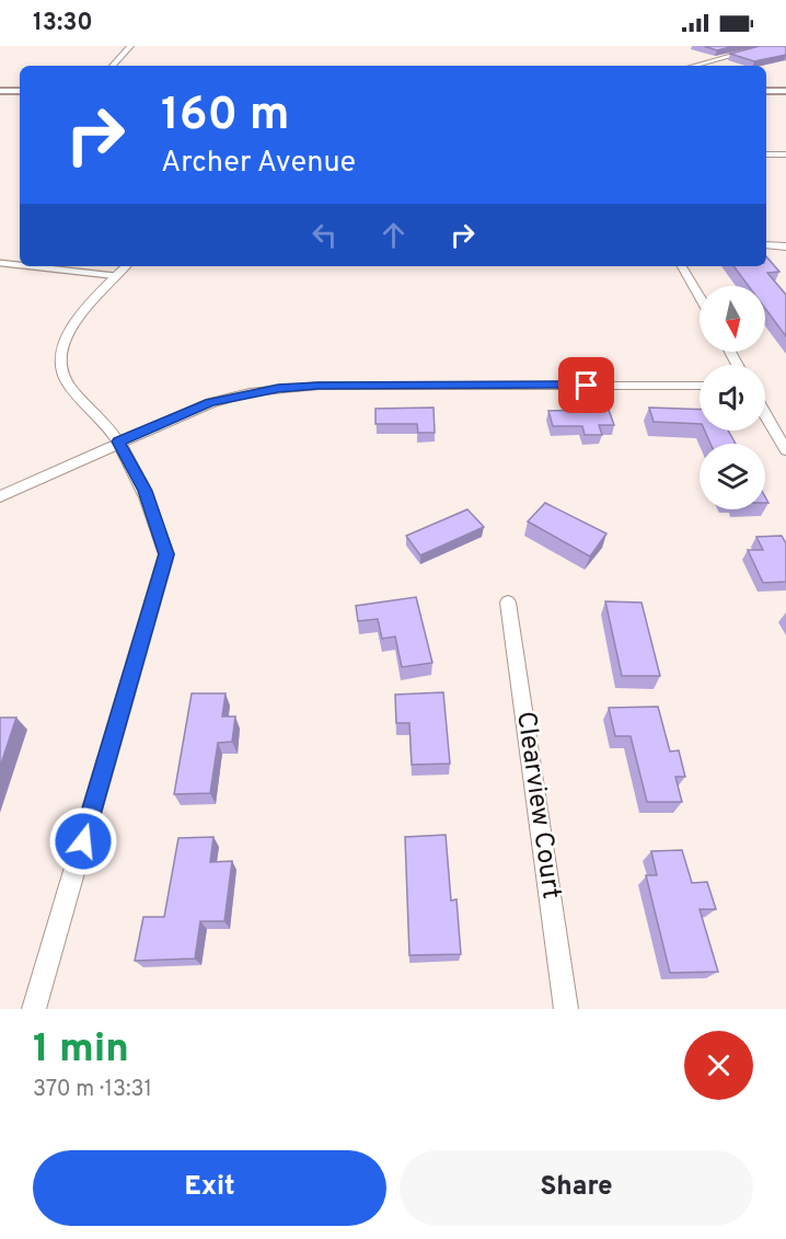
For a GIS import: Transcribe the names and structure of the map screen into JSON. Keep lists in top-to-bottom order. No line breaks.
{"streets":{"street":["Clearview Court"]},"north":"bottom","page":{"status":"13:30","turn":["160 m","Archer Avenue"],"heading":["1 min","370 m · 13:31"],"buttons":["Exit","Share"]}}
